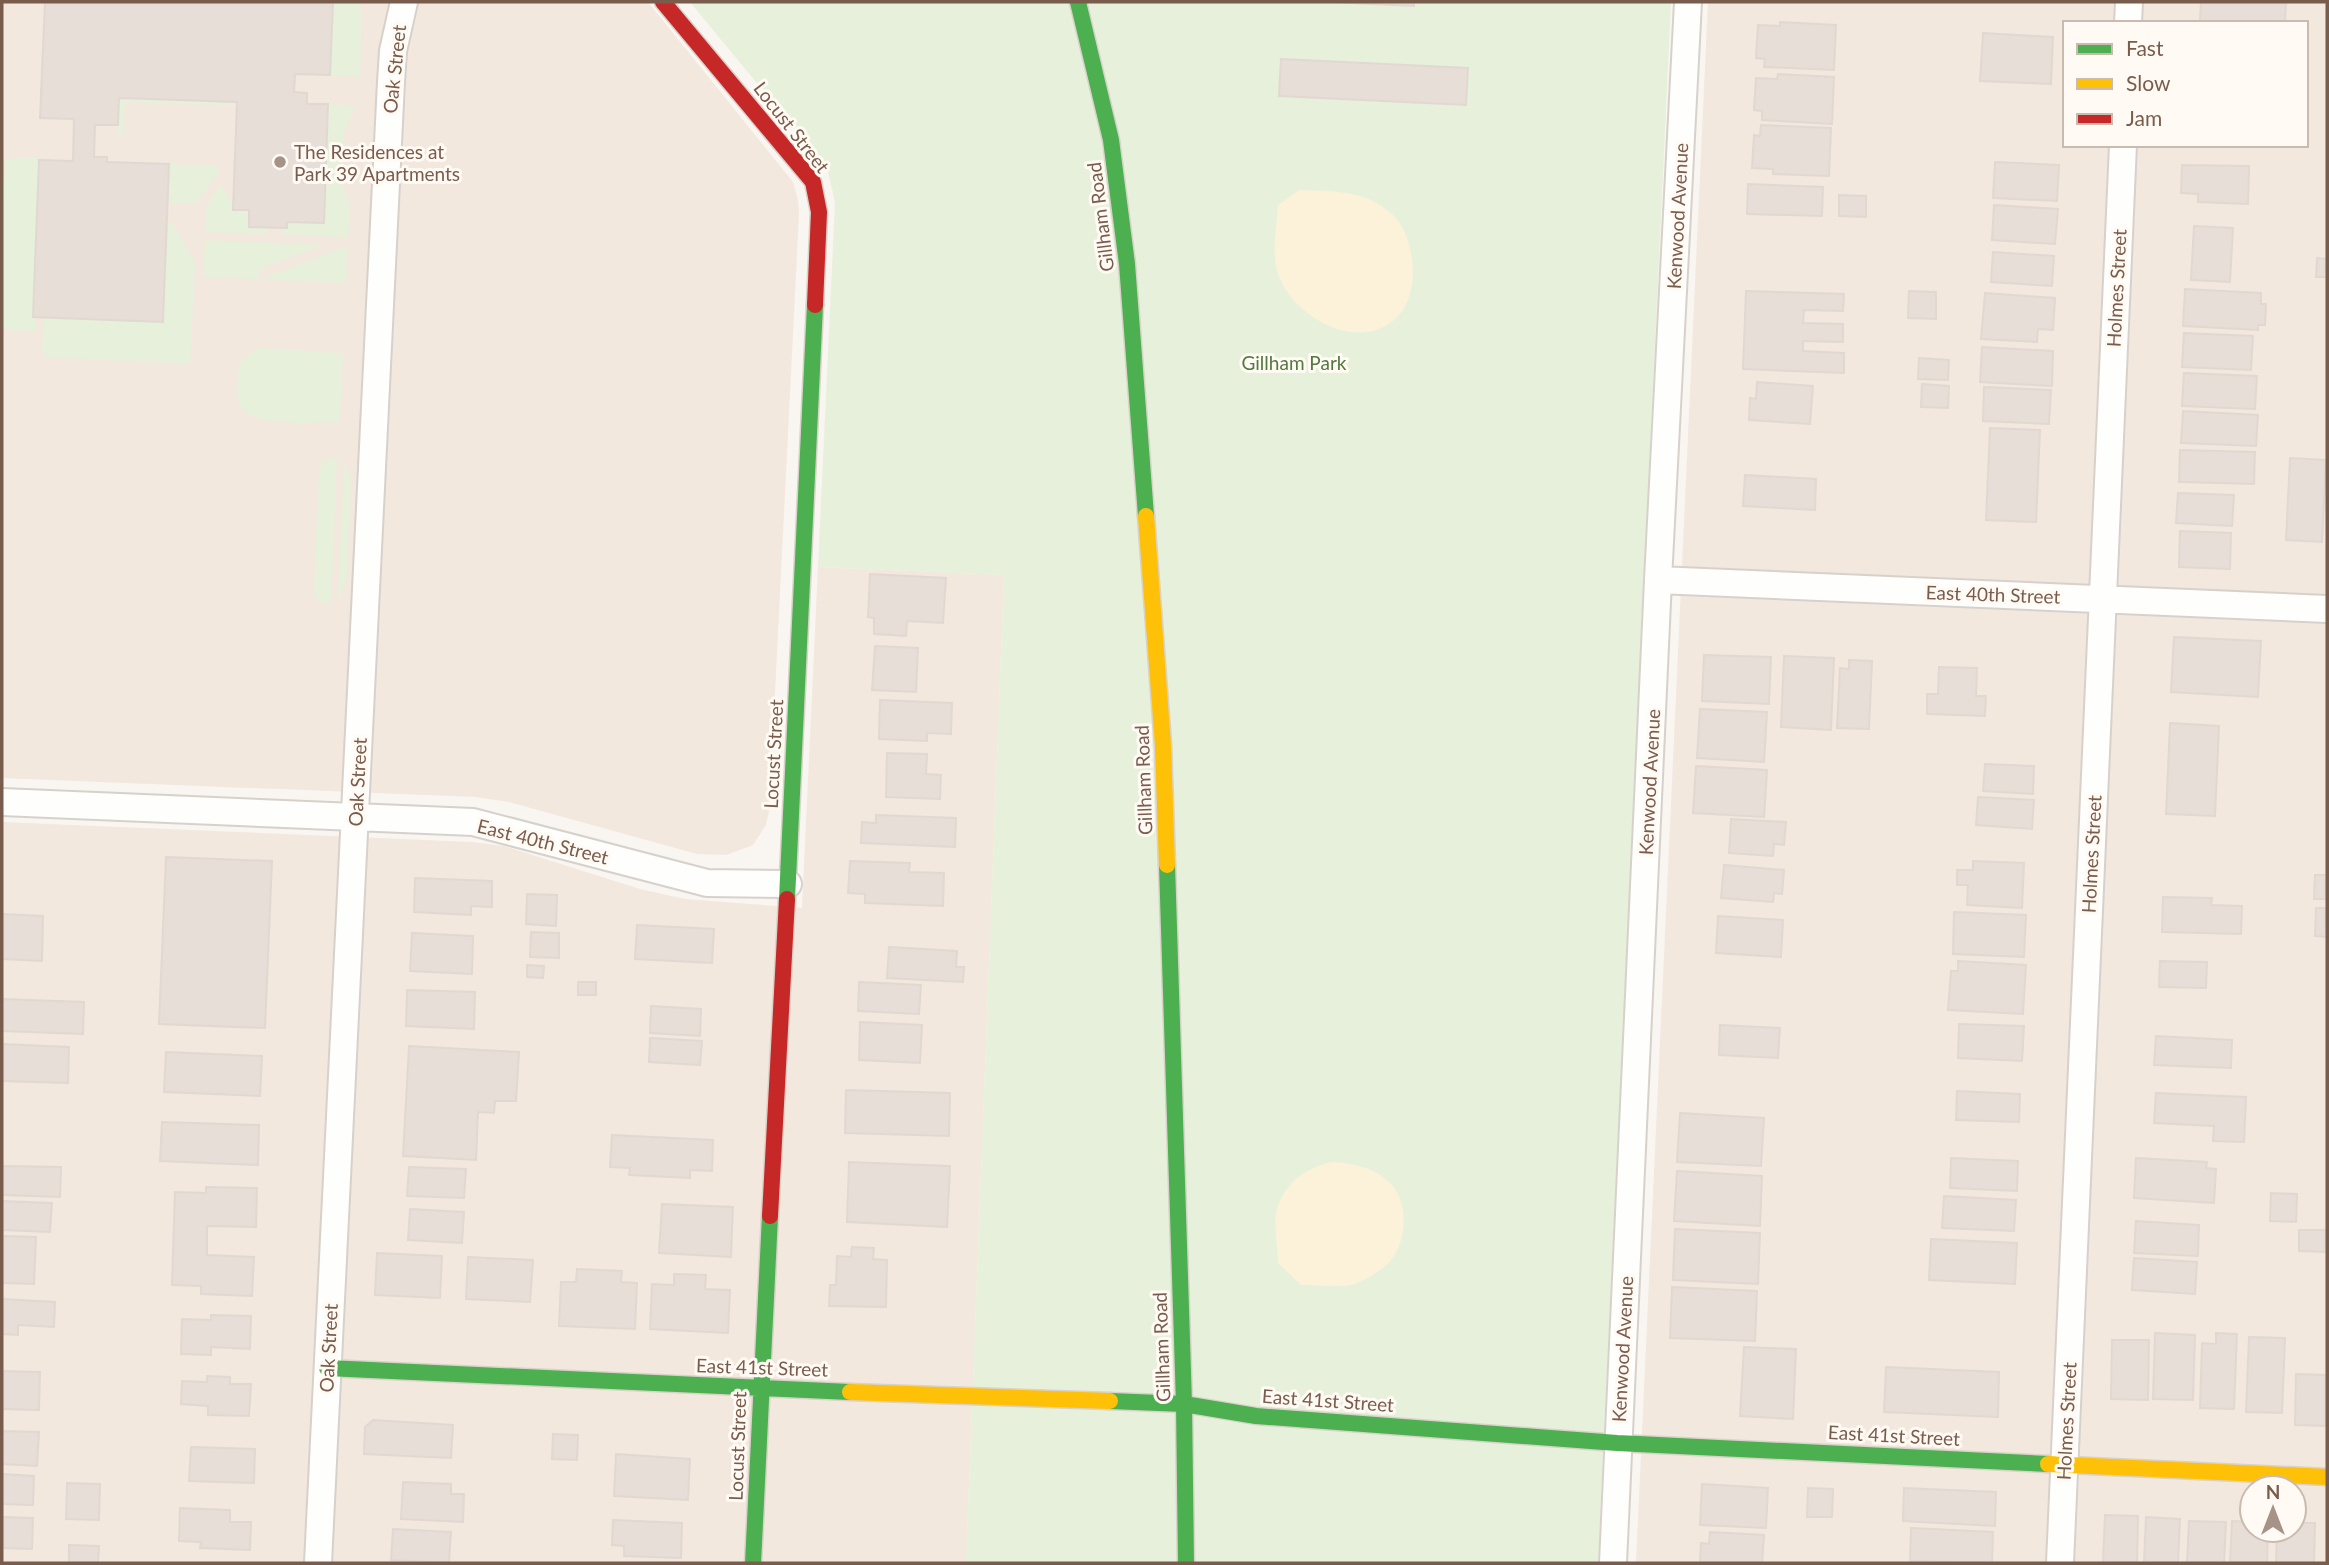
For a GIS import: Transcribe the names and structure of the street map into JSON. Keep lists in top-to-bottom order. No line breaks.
{"streets":{"street":["Oak Street","Locust Street","Kenwood Avenue","Gillham Road","Holmes Street","East 40th Street","East 41st Street"]},"crossings":[["Oak Street","East 40th Street"],["Oak Street","East 41st Street"],["Locust Street","East 40th Street"],["Locust Street","East 41st Street"],["Kenwood Avenue","East 40th Street"],["Kenwood Avenue","East 41st Street"],["Gillham Road","East 41st Street"],["Holmes Street","East 40th Street"],["Holmes Street","East 41st Street"]],"parks":["Gillham Park"],"places":["The Residences at Park 39 Apartments"],"legend":["Fast","Slow","Jam"],"north":"top"}
